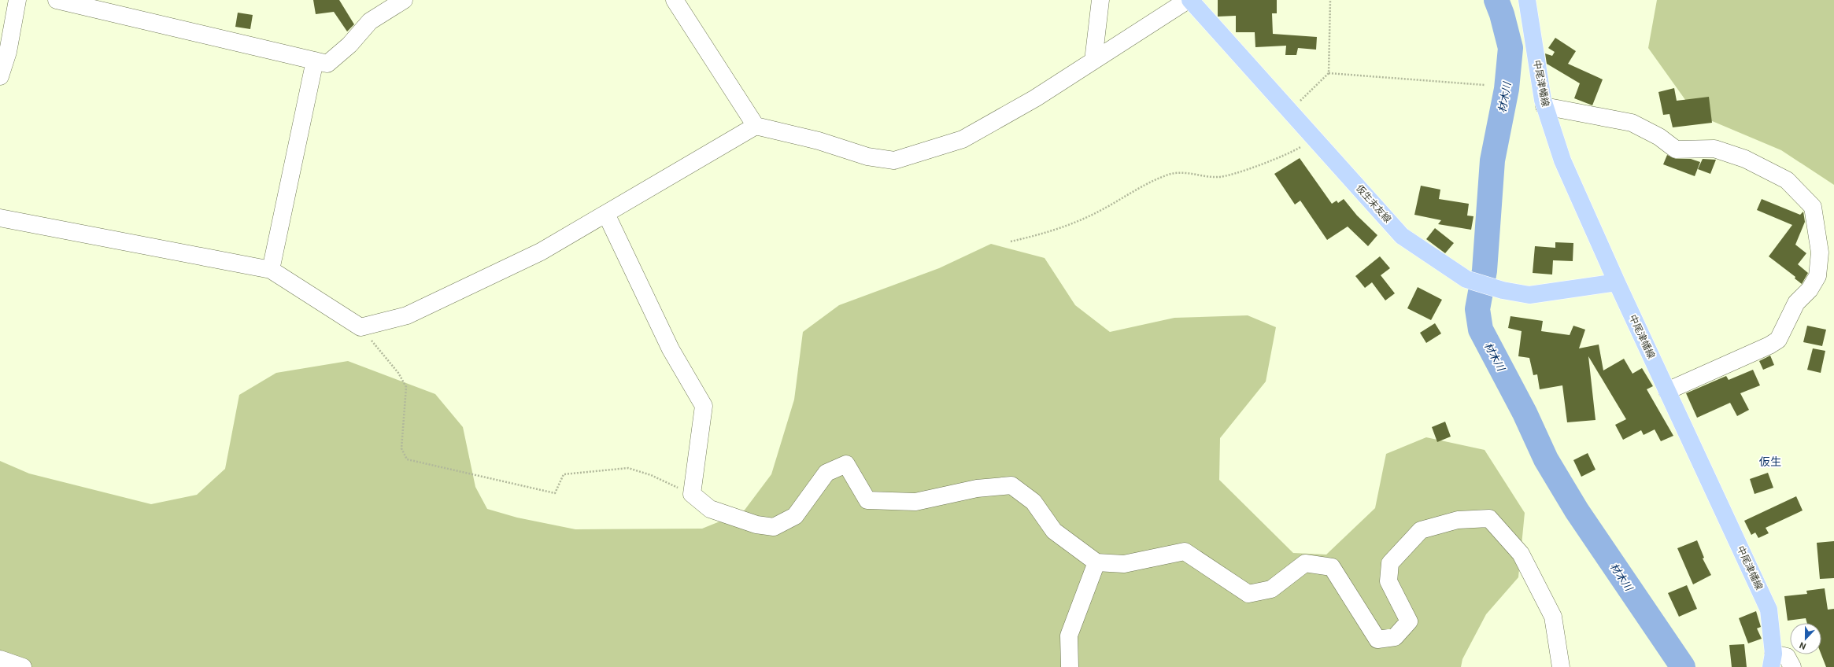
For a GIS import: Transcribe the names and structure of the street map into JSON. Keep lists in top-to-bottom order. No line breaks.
{"streets":{"main road":["中尾津幡線","仮生末友線"]},"crossings":[["中尾津幡線","仮生末友線"]],"districts":["仮生"],"water":["材木川"],"north":"bottom"}
